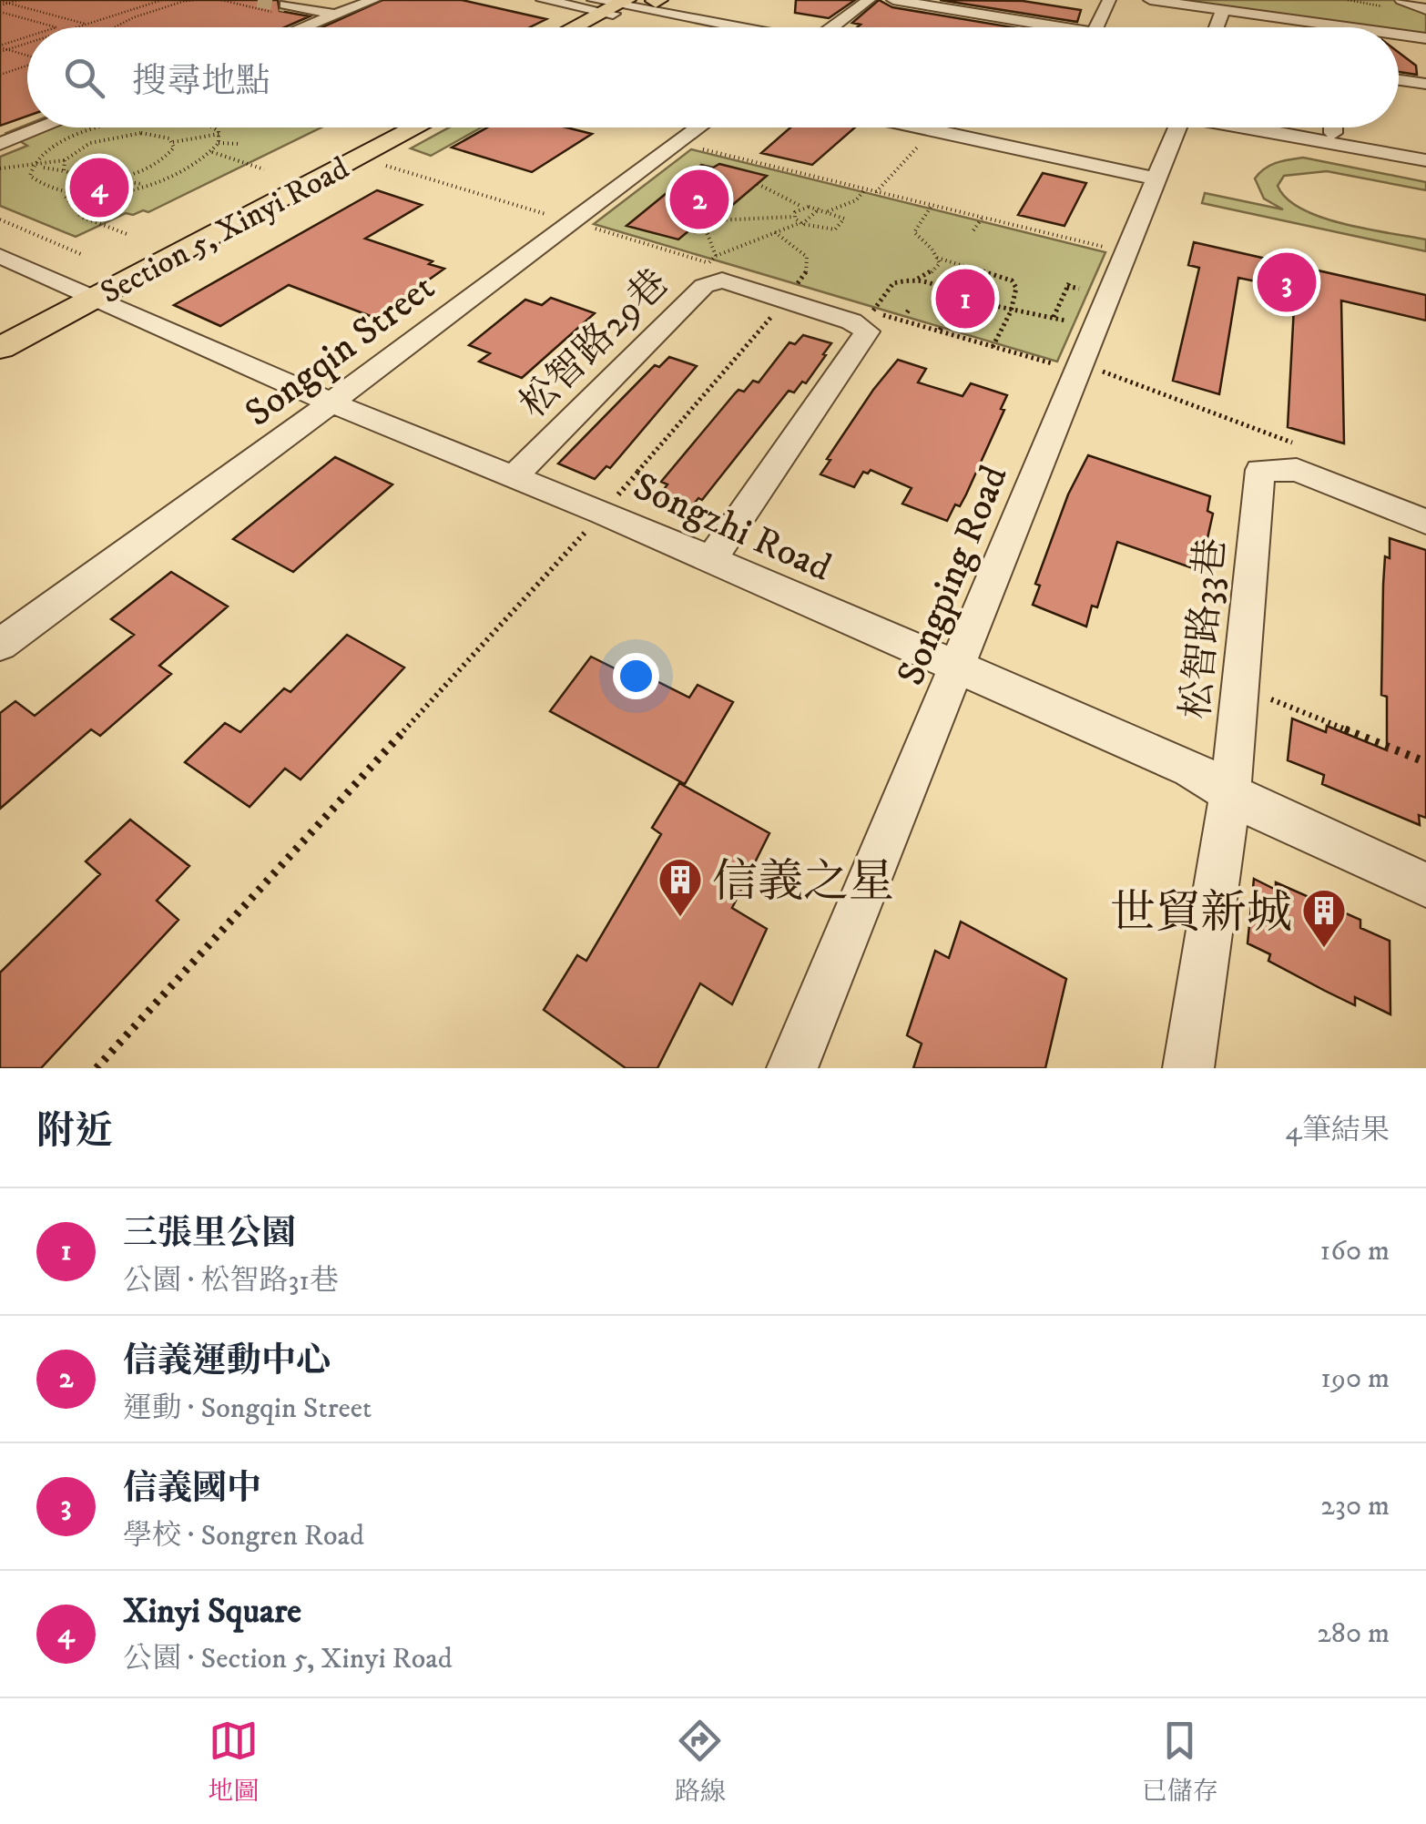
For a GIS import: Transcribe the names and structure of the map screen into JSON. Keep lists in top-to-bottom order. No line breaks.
{"streets":{"main road":["Section 5, Xinyi Road"],"street":["松智路29巷","Songqin Street","Songzhi Road","Songping Road","松智路33巷"]},"crossings":[["Section 5, Xinyi Road","Songzhi Road"],["松智路29巷","Songzhi Road"],["Songqin Street","Songzhi Road"],["Songzhi Road","Songping Road"],["Songzhi Road","松智路33巷"]],"places":{"building":["信義之星","世貿新城"]},"page":{"search":"搜尋地點","pins":["4","2","3","1"],"heading":["附近","4筆結果"],"list":[{"mark":"1","name":"三張里公園","note":"公園 · 松智路31巷","value":"160 m"},{"mark":"2","name":"信義運動中心","note":"運動 · Songqin Street","value":"190 m"},{"mark":"3","name":"信義國中","note":"學校 · Songren Road","value":"230 m"},{"mark":"4","name":"Xinyi Square","note":"公園 · Section 5, Xinyi Road","value":"280 m"}],"nav":["地圖","路線","已儲存"]}}
